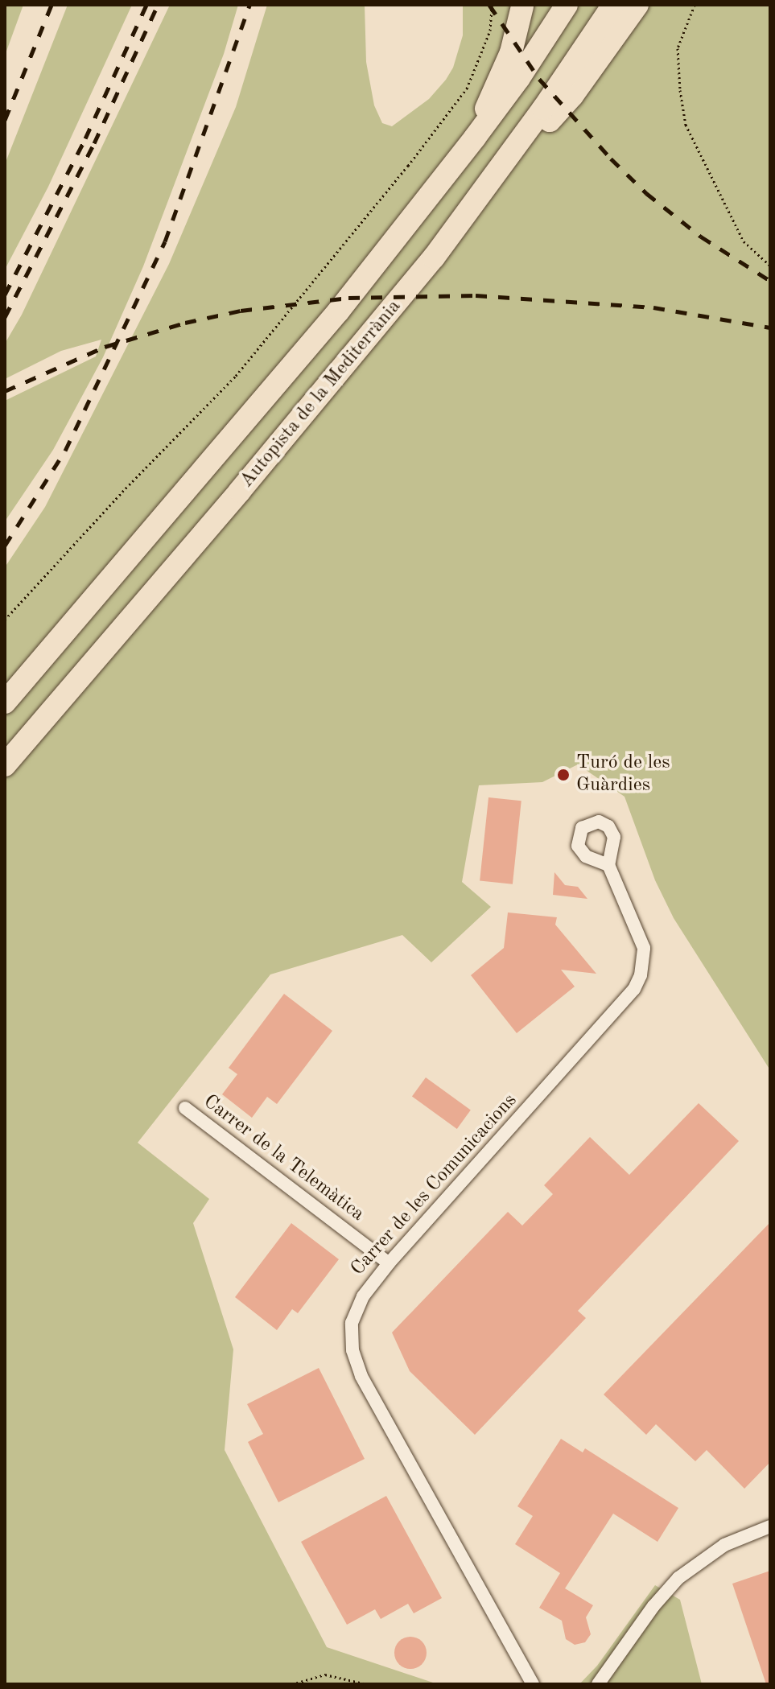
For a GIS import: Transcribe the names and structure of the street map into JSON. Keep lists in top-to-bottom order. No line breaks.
{"streets":{"highway":["Autopista de la Mediterrània"],"street":["Carrer de la Telemàtica","Carrer de les Comunicacions"]},"crossings":[["Carrer de la Telemàtica","Carrer de les Comunicacions"]],"places":["Turó de les Guàrdies"]}
